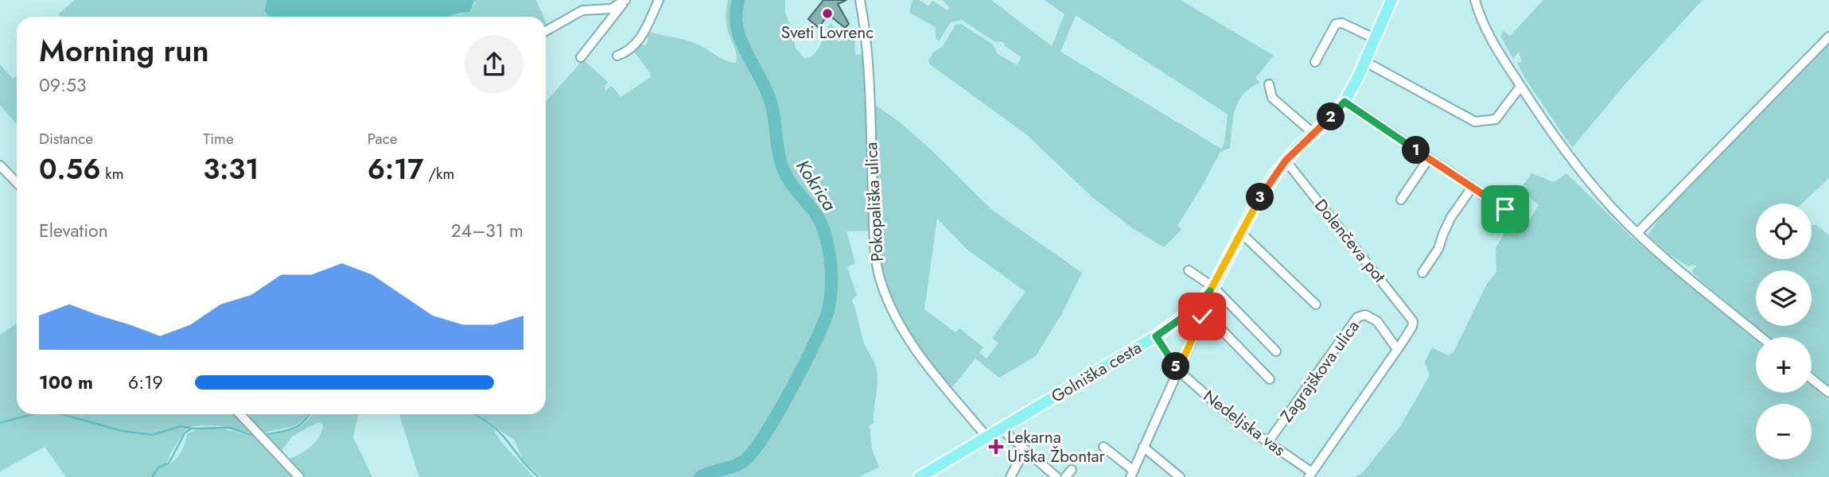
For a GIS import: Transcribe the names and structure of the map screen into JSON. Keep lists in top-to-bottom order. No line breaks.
{"streets":{"main road":["Golniška cesta"],"street":["Pokopališka ulica","Dolenčeva pot","Zagrajškova ulica","Nedeljska vas"]},"crossings":[["Pokopališka ulica","Golniška cesta"],["Dolenčeva pot","Zagrajškova ulica"],["Dolenčeva pot","Golniška cesta"],["Zagrajškova ulica","Nedeljska vas"],["Golniška cesta","Nedeljska vas"]],"water":["Kokrica"],"places":{"other":["Sveti Lovrenc"],"health":["Lekarna Urška Žbontar"]},"page":{"heading":["Morning run","09:53"],"pins":["2","1","3","5"],"stats":[["Distance","0.56 km"],["Time","3:31"],["Pace","6:17 /km"]],"map_buttons":["+","−"],"chart":["Elevation","24–31 m"],"list":[{"name":"100 m","note":"6:19"}]}}
